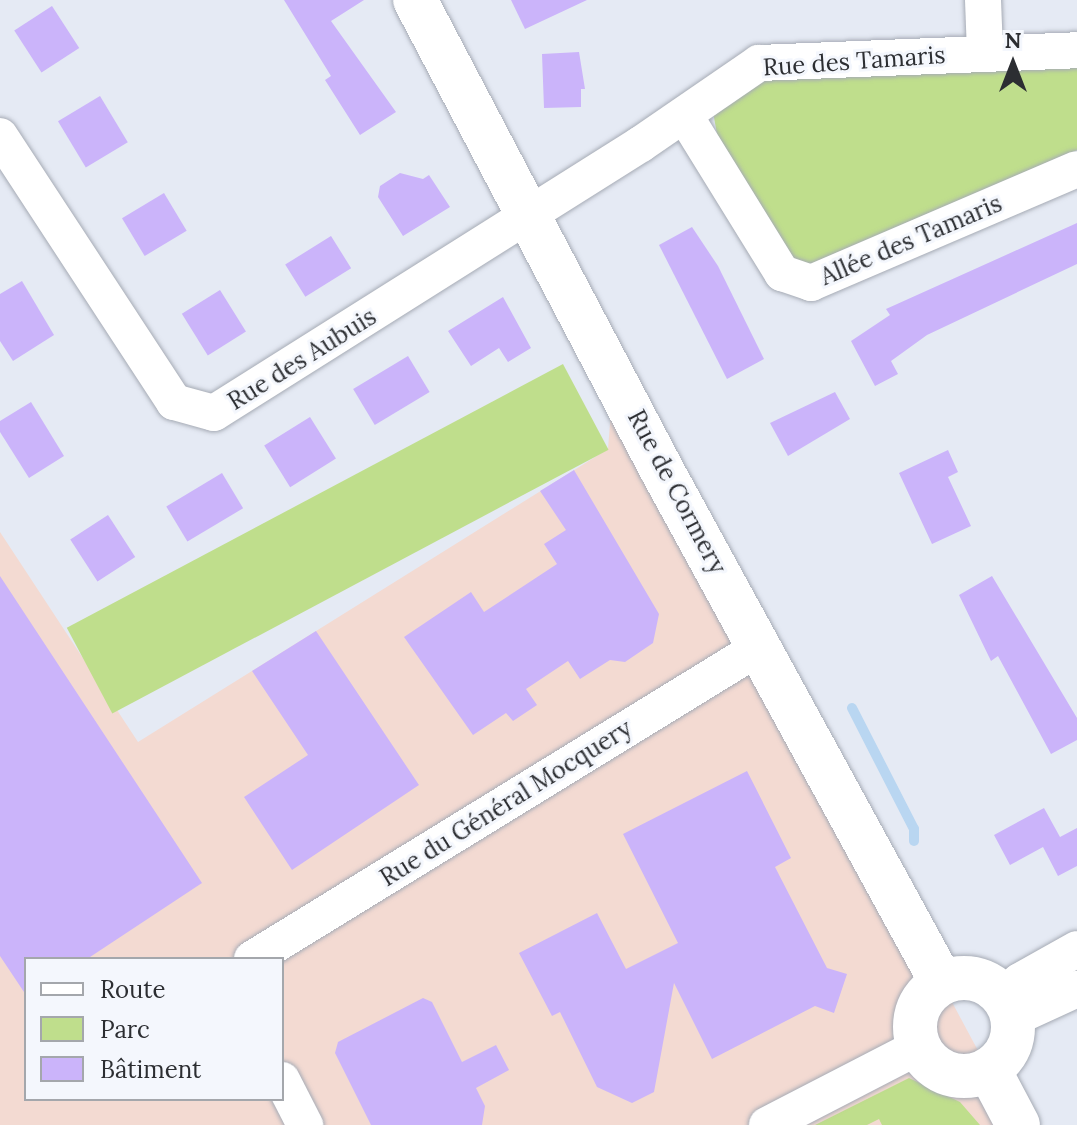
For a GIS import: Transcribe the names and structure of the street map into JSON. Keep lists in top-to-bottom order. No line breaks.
{"streets":{"main road":["Rue de Cormery"],"street":["Rue des Tamaris","Allée des Tamaris","Rue des Aubuis","Rue du Général Mocquery"]},"crossings":[["Rue des Tamaris","Allée des Tamaris"],["Rue des Tamaris","Rue des Aubuis"],["Rue des Tamaris","Rue de Cormery"],["Rue des Aubuis","Rue de Cormery"],["Rue de Cormery","Rue du Général Mocquery"]],"legend":["Route","Parc","Bâtiment"],"north":"top"}
